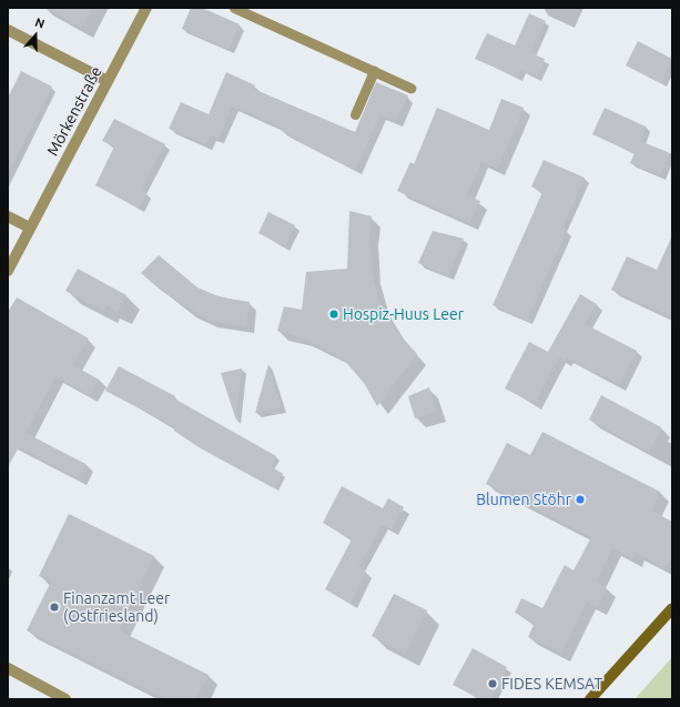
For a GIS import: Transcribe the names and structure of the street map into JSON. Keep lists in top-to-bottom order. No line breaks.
{"streets":{"street":["Mörkenstraße"]},"places":["Hospiz-Huus Leer","Blumen Stöhr","Finanzamt Leer (Ostfriesland)","FIDES KEMSAT"],"north":"top"}
